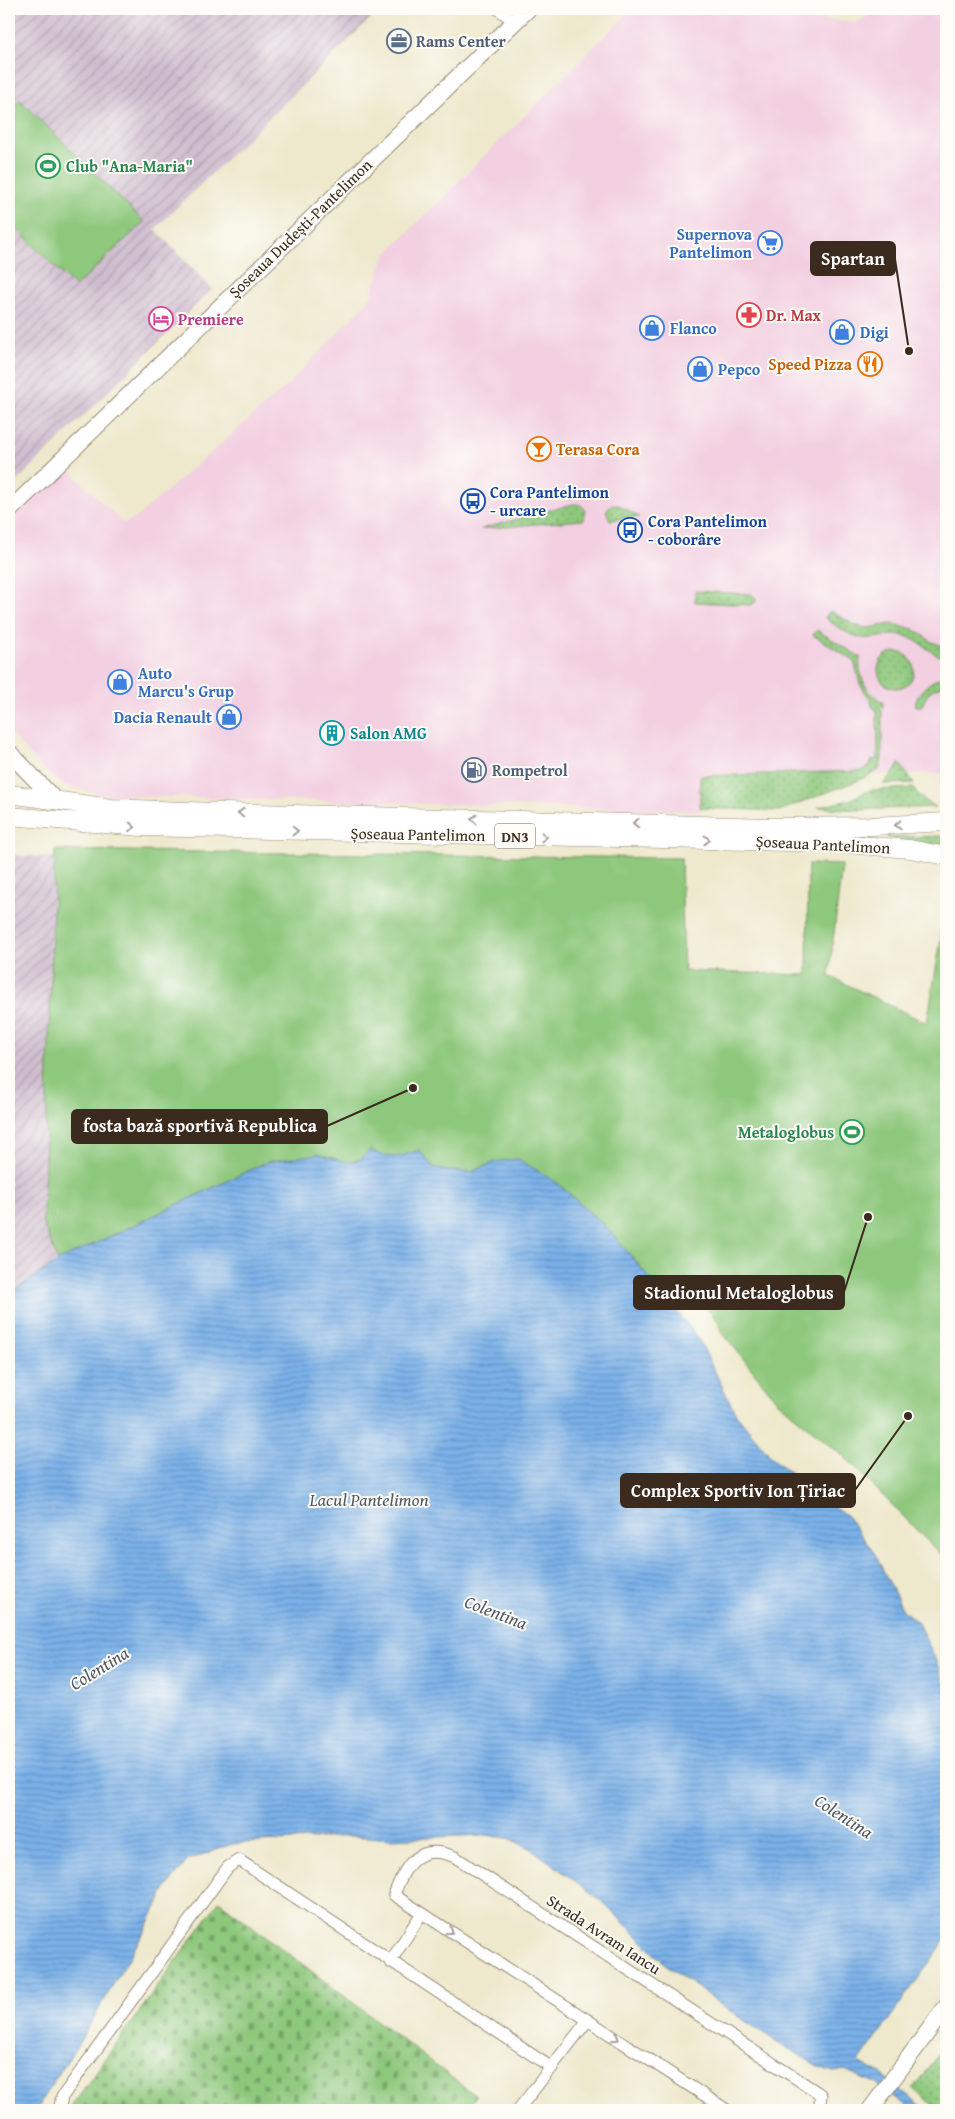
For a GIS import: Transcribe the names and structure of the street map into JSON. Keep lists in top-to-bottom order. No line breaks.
{"streets":{"main road":["Șoseaua Pantelimon","DN3"],"street":["Șoseaua Dudești-Pantelimon","Strada Avram Iancu"]},"water":["Lacul Pantelimon","Colentina"],"places":{"office":["Rams Center"],"sports":["Club \"Ana-Maria\"","Metaloglobus"],"supermarket":["Supernova Pantelimon"],"pharmacy":["Dr. Max"],"hotel":["Premiere"],"shop":["Flanco","Digi","Pepco","Auto Marcu's Grup","Dacia Renault"],"other":["Spartan","fosta bază sportivă Republica","Stadionul Metaloglobus","Complex Sportiv Ion Țiriac"],"restaurant":["Speed Pizza"],"bar":["Terasa Cora"],"bus stop":["Cora Pantelimon - urcare","Cora Pantelimon - coborâre"],"building":["Salon AMG"],"fuel station":["Rompetrol"]}}
